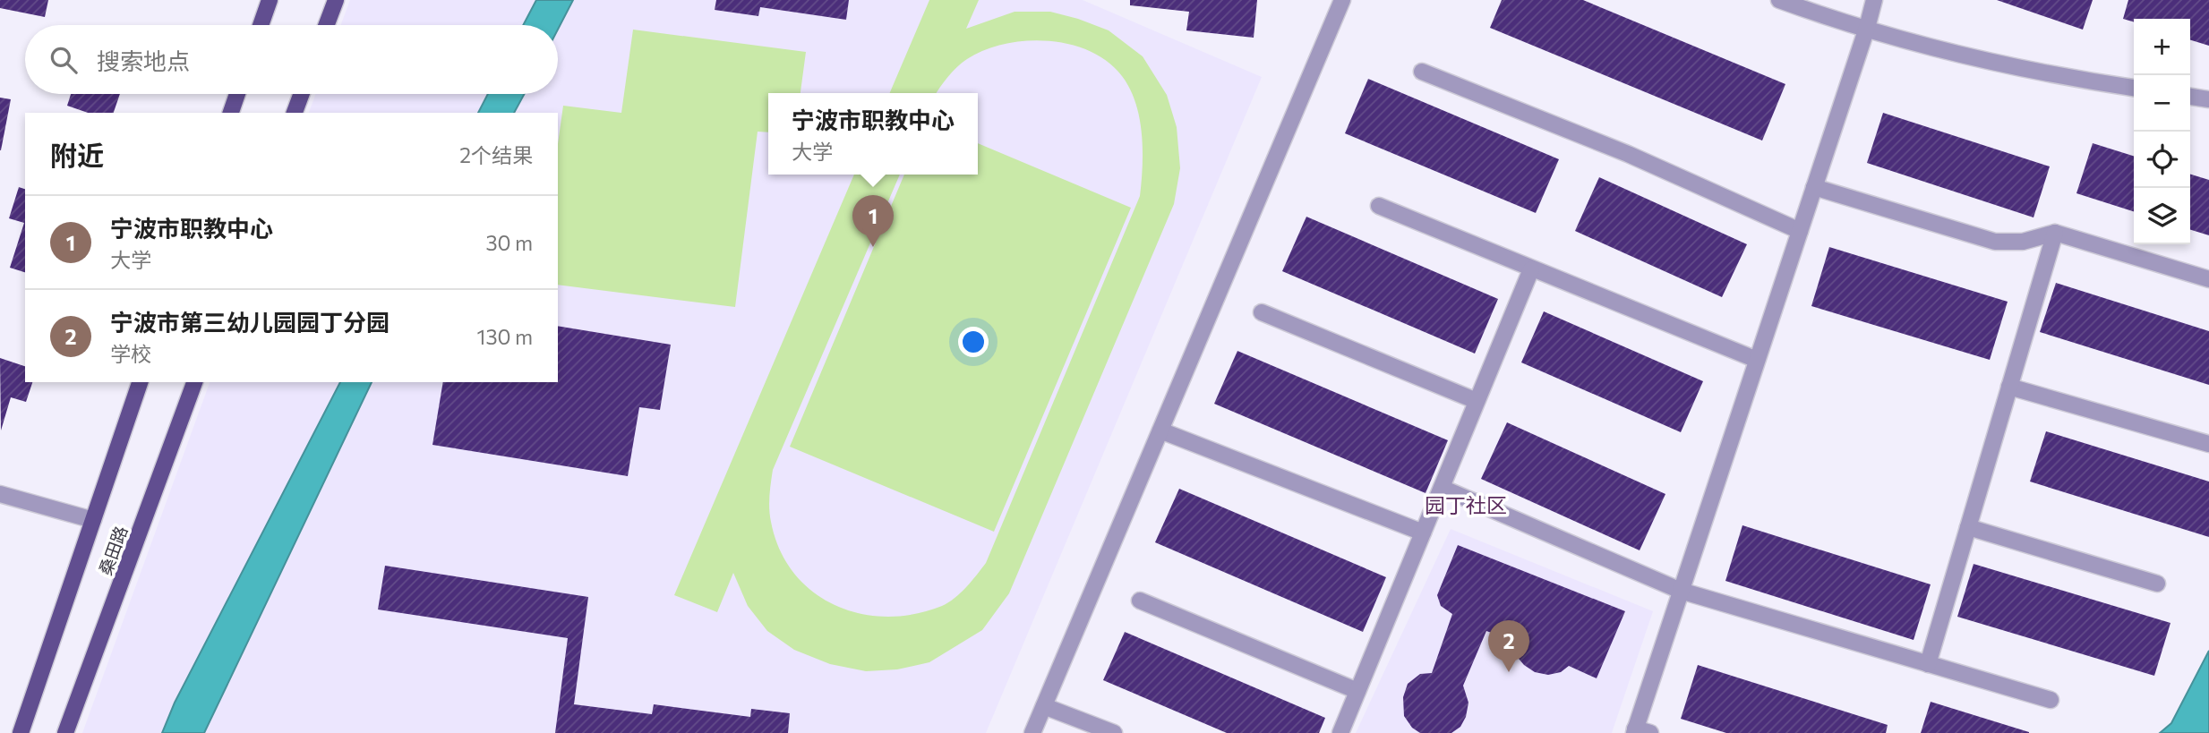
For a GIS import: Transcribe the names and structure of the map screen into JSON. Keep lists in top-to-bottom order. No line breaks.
{"streets":{"main road":["桑田路"]},"districts":["园丁社区"],"page":{"map_buttons":["+","−"],"search":"搜索地点","popup":["宁波市职教中心","大学"],"heading":["附近","2个结果"],"list":[{"mark":"1","name":"宁波市职教中心","note":"大学","value":"30 m"},{"mark":"2","name":"宁波市第三幼儿园园丁分园","note":"学校","value":"130 m"}],"pins":["1","2"]}}
